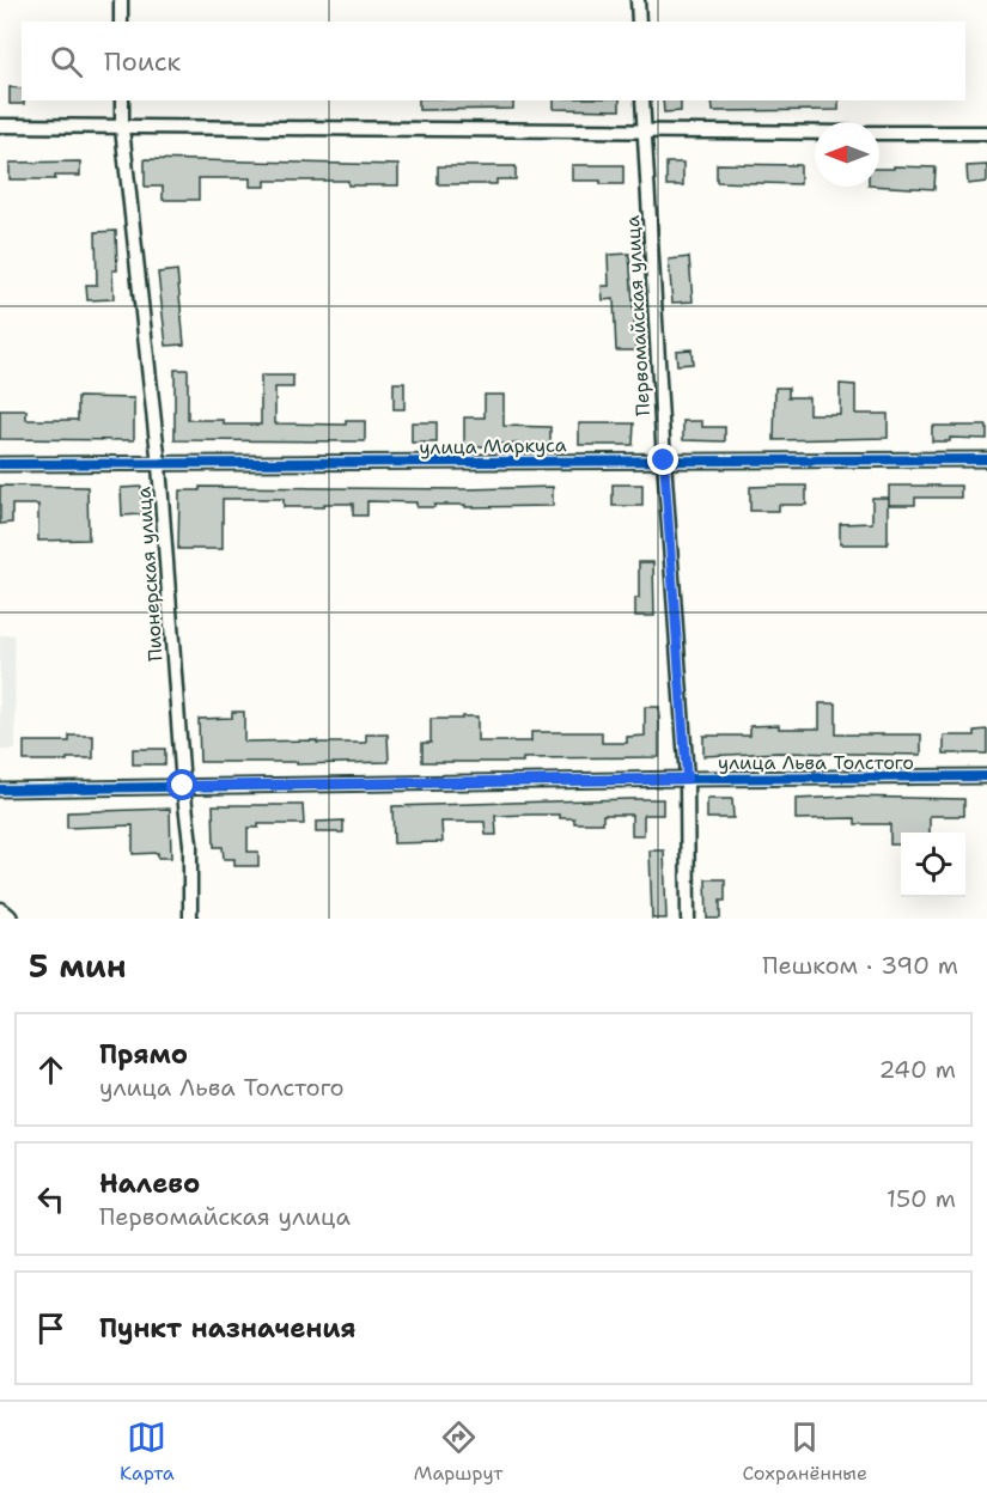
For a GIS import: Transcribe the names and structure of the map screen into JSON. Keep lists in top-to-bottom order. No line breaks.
{"streets":{"street":["Первомайская улица","улица Маркуса","Пионерская улица","улица Льва Толстого"]},"crossings":[["Первомайская улица","улица Маркуса"],["Первомайская улица","улица Льва Толстого"],["улица Маркуса","Пионерская улица"],["Пионерская улица","улица Льва Толстого"]],"north":"left","page":{"search":"Поиск","heading":["5 мин","Пешком · 390 m"],"list":[["Прямо","улица Льва Толстого","240 m"],["Налево","Первомайская улица","150 m"],"Пункт назначения"],"nav":["Карта","Маршрут","Сохранённые"]}}
